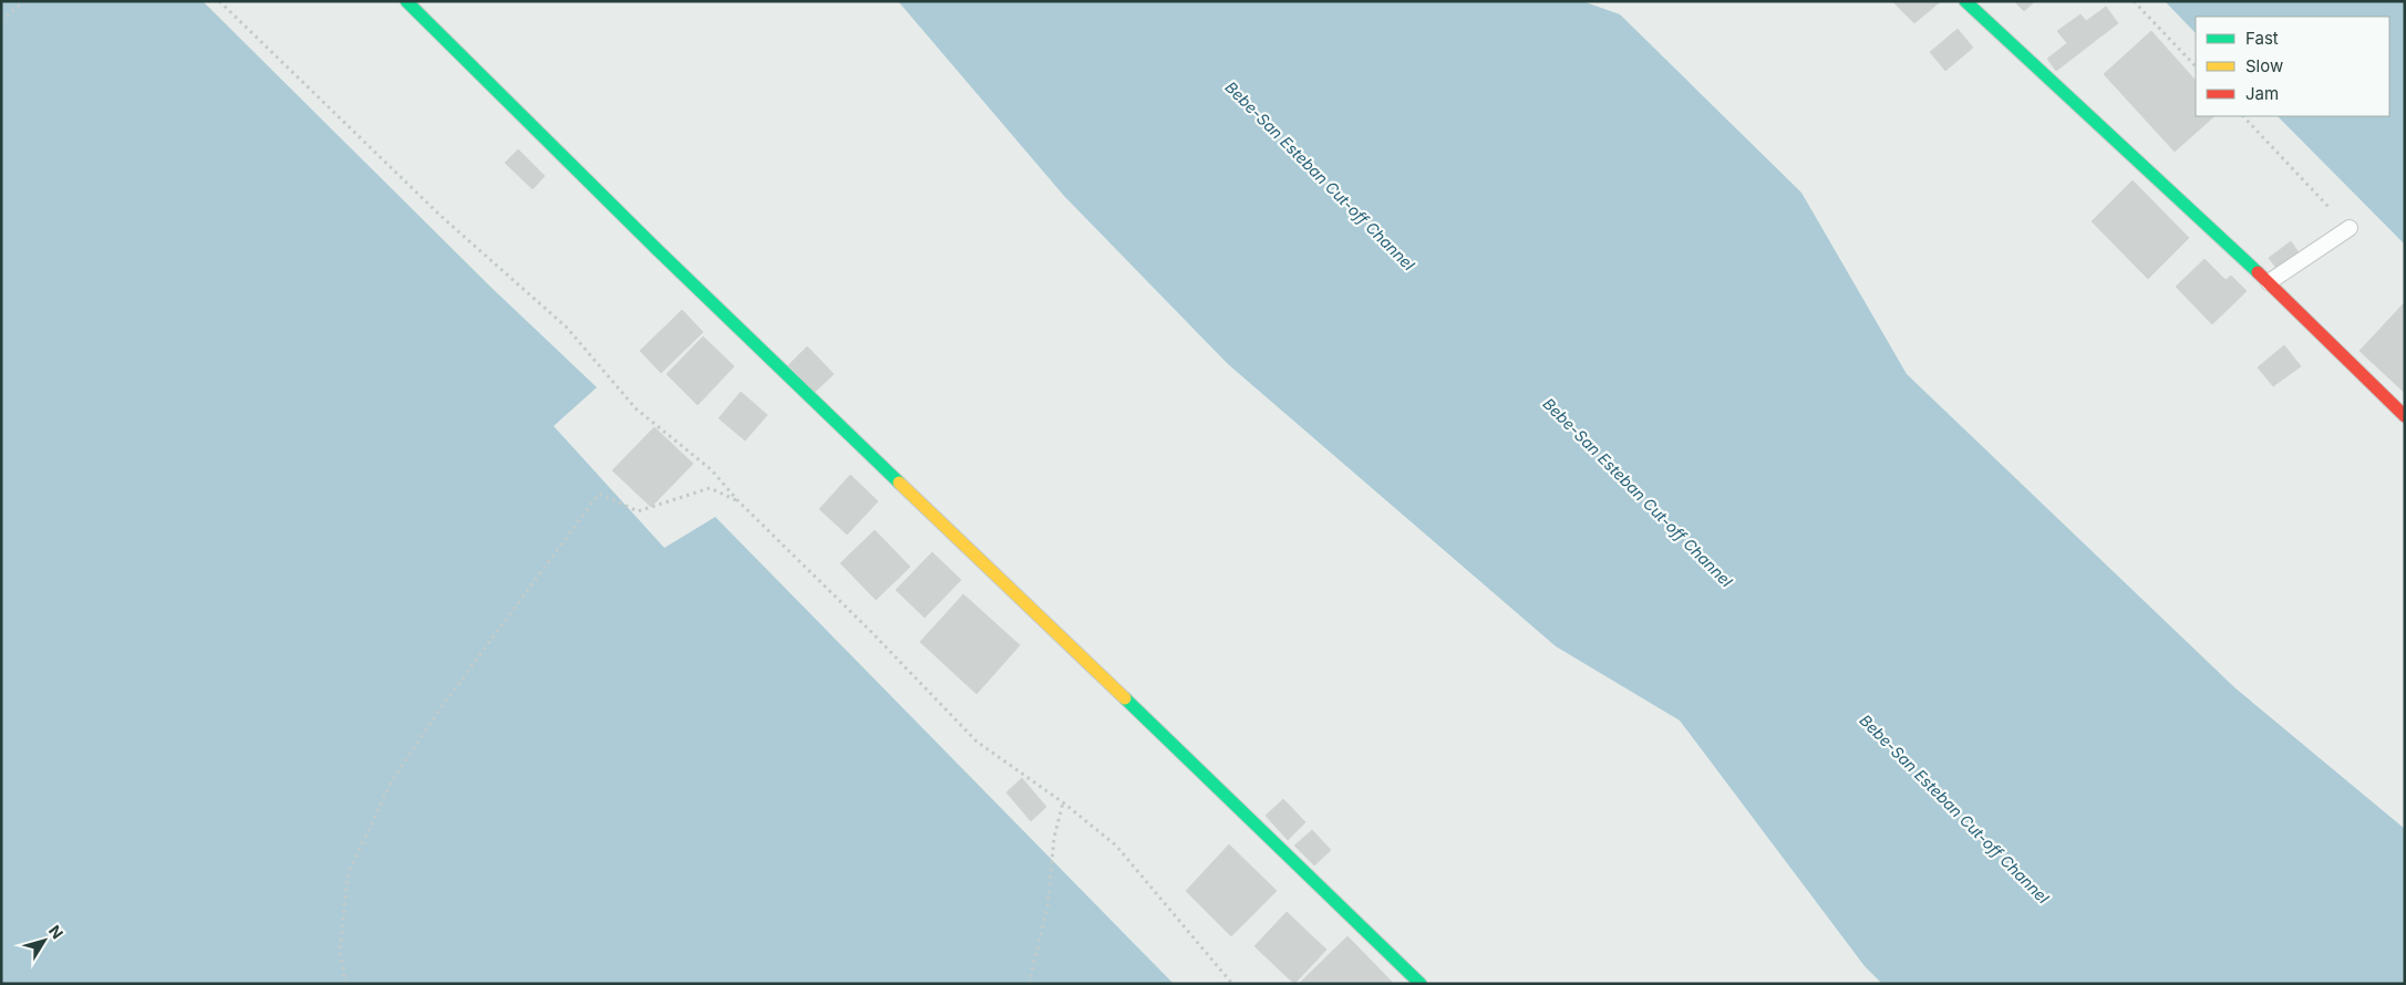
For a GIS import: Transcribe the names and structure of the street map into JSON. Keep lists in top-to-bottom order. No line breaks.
{"water":["Bebe-San Esteban Cut-off Channel"],"legend":["Fast","Slow","Jam"],"north":"top right"}
